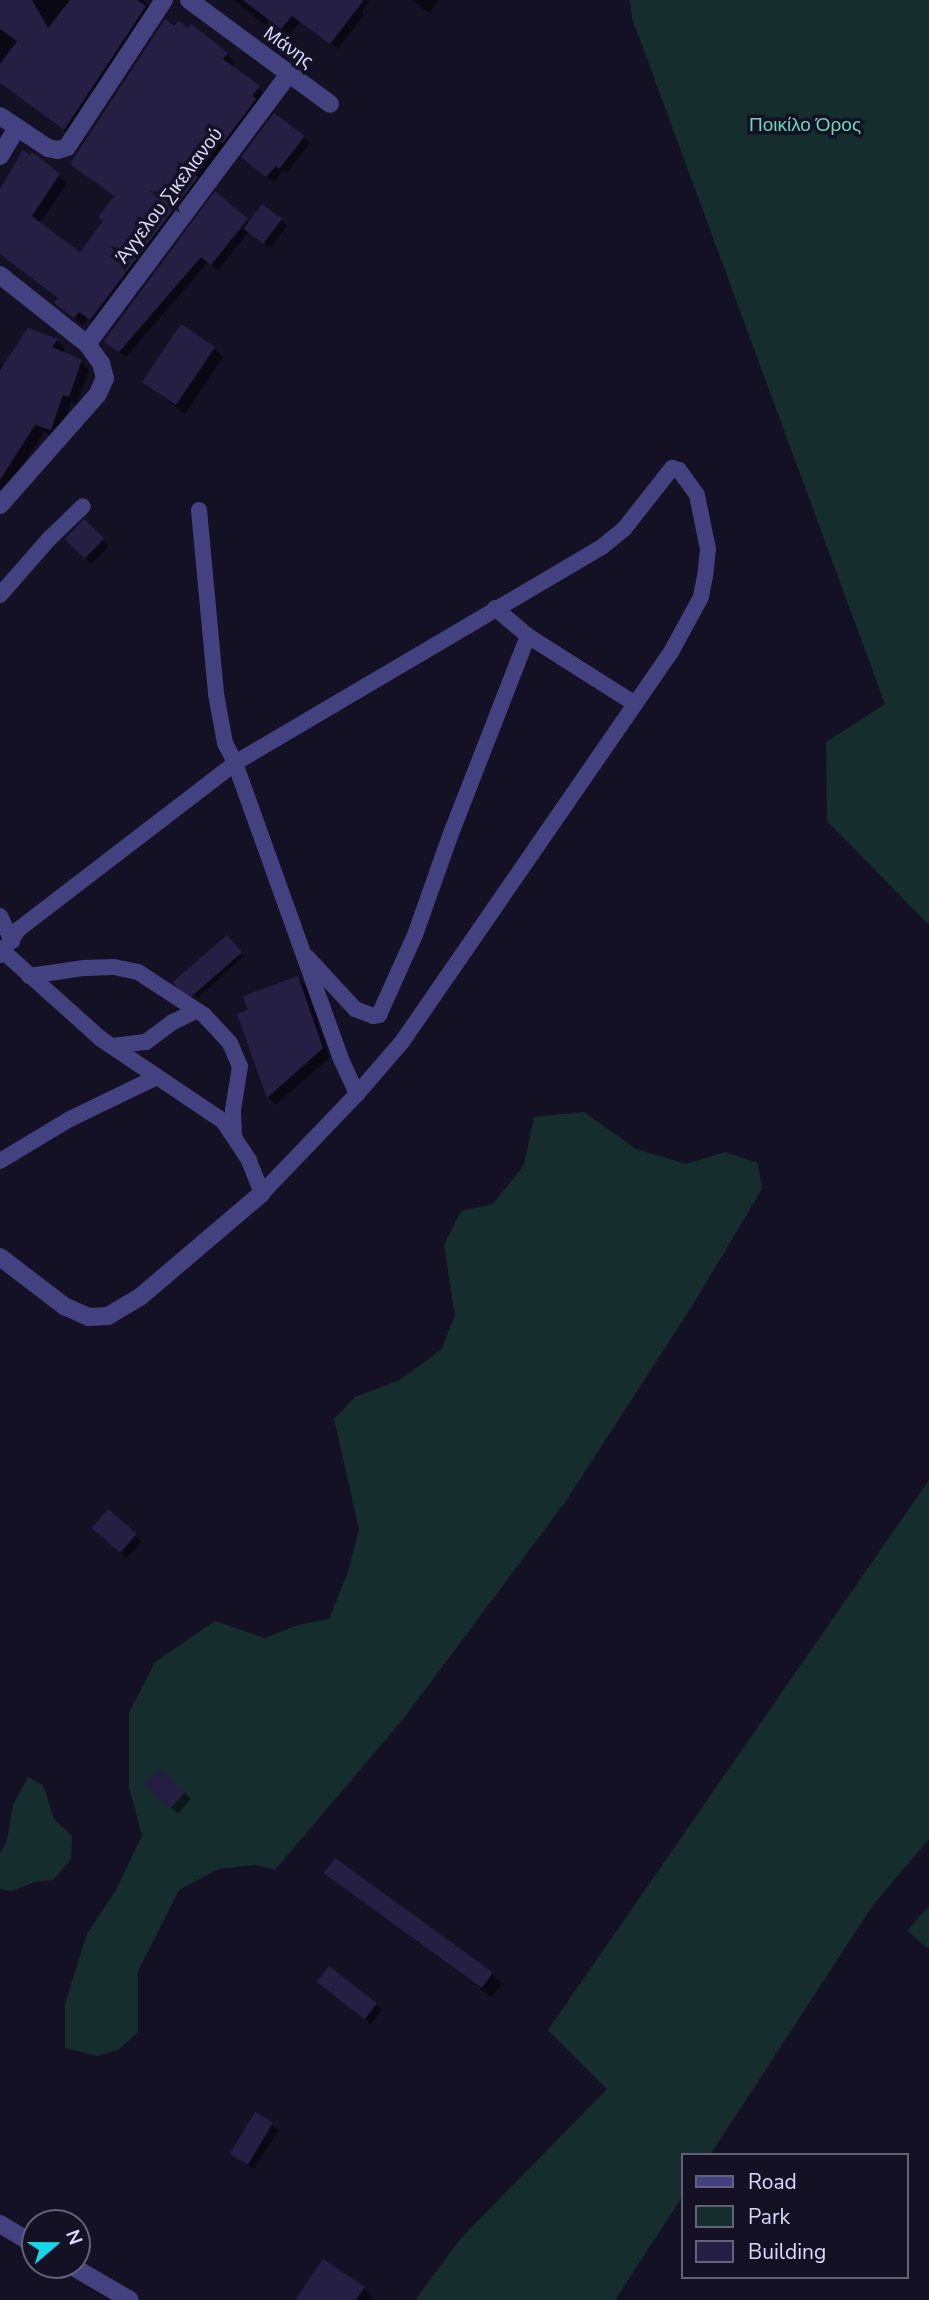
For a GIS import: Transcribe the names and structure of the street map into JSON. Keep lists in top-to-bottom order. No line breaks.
{"streets":{"street":["Μάνης","Άγγελου Σικελιανού"]},"crossings":[["Μάνης","Άγγελου Σικελιανού"]],"parks":["Ποικίλο Όρος"],"legend":["Road","Park","Building"],"north":"right"}
